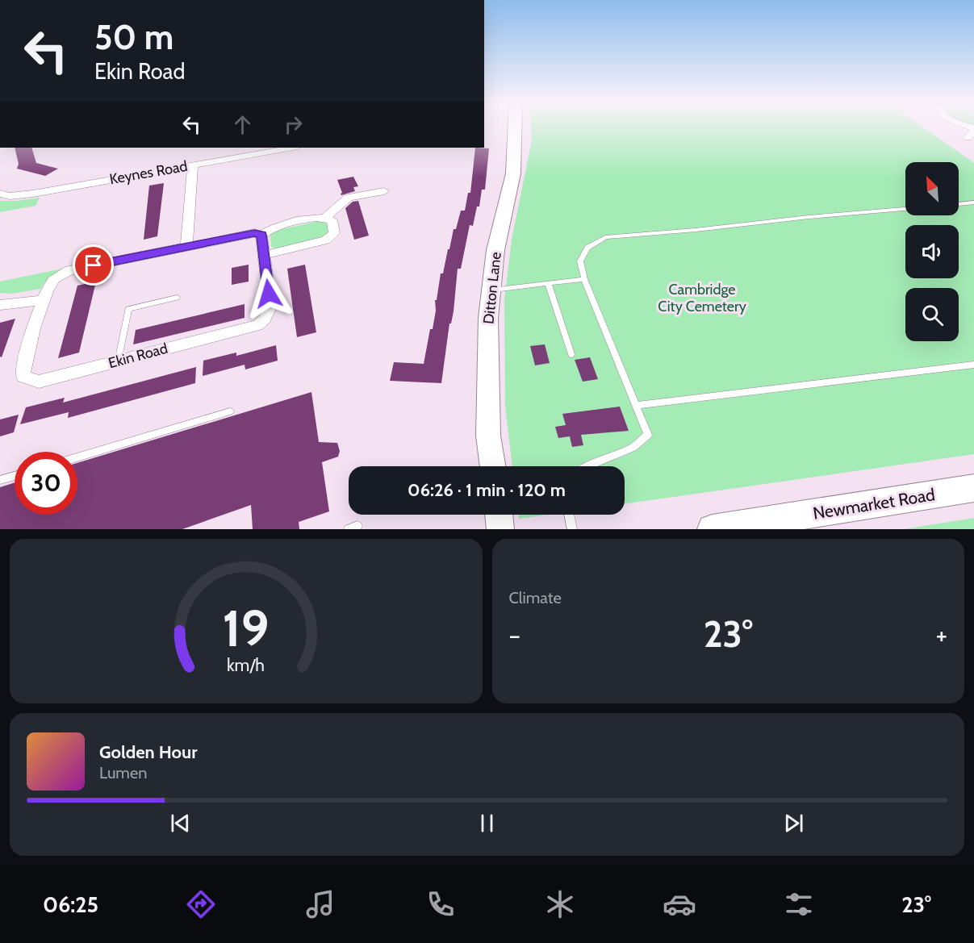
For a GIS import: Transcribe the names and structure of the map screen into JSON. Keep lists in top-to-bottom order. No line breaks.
{"streets":{"main road":["Ditton Lane","Newmarket Road"],"street":["Keynes Road","Ekin Road"]},"parks":["Cambridge City Cemetery"],"north":"top left","page":{"turn":["50 m","Ekin Road"],"limit":"30","trip":"06:26 · 1 min · 120 m","tile":"Climate","heat":["−","23°","+"],"song":["Golden Hour","Lumen"],"tabs":["06:25","23°"],"gauge":["19","km/h"]}}
